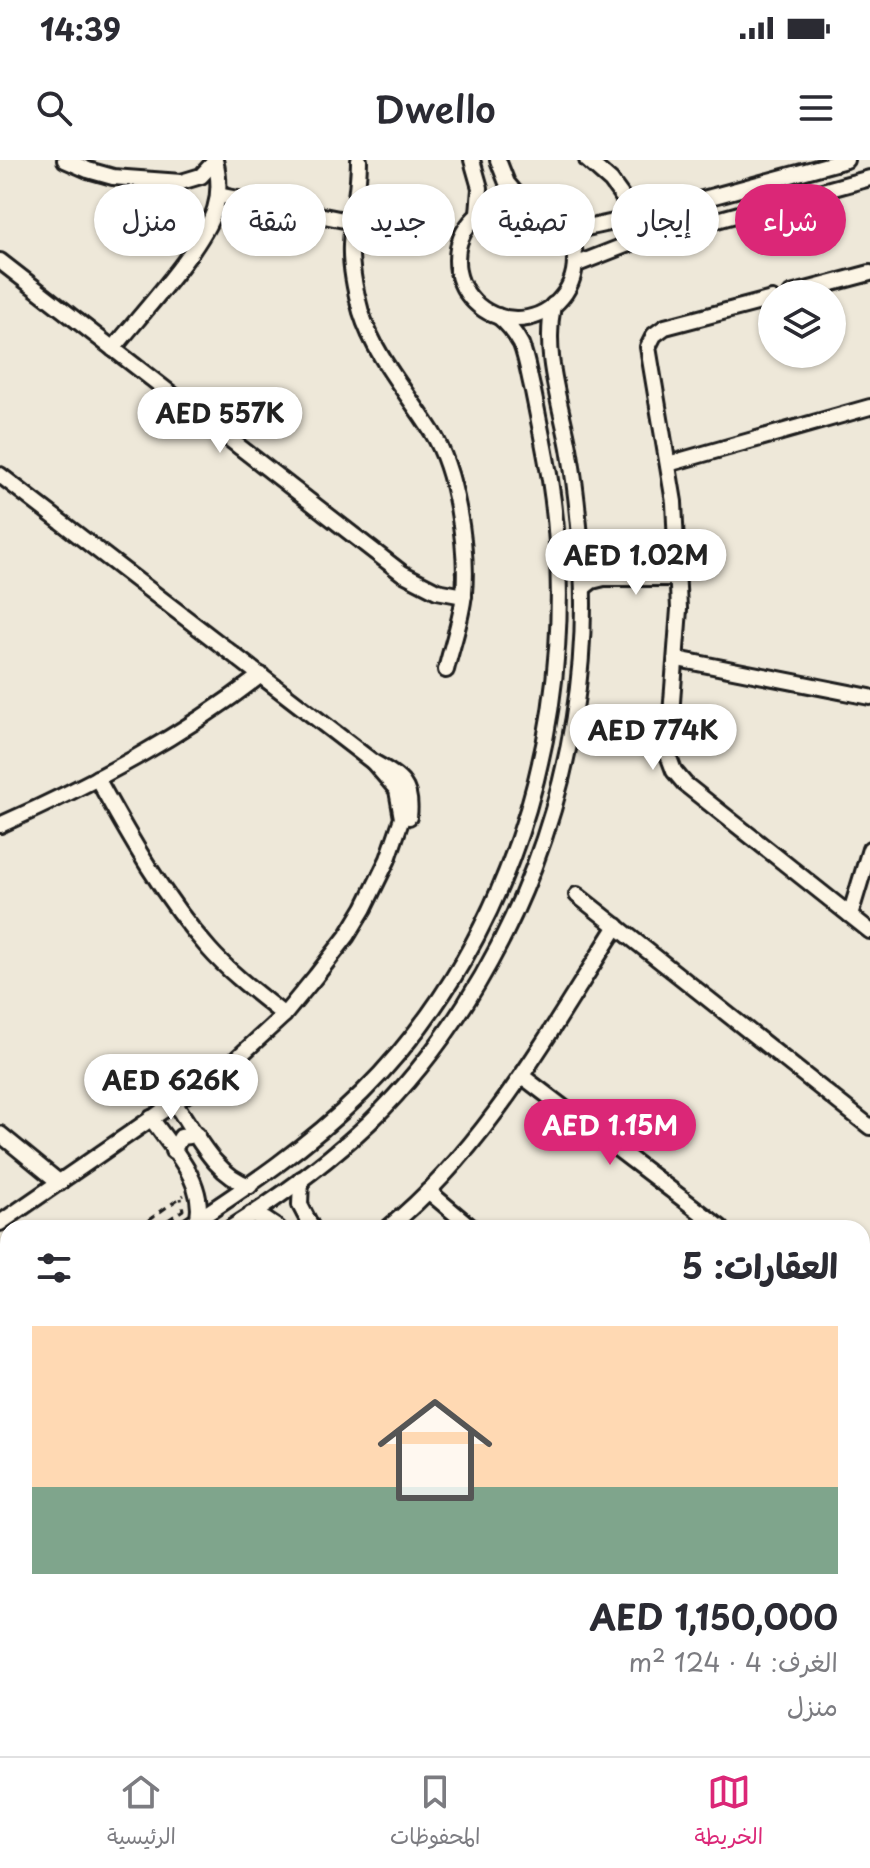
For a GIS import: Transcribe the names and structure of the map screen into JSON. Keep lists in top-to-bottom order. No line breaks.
{"page":{"status":"14:39","header":"Dwello","chip":["شراء","إيجار","تصفية","جديد","شقة","منزل"],"price":["AED 557K","AED 1.02M","AED 774K","AED 626K","AED 1.15M"],"heading":"العقارات: 5","list":[{"name":"AED 1,150,000","note":"الغرف: 4 · 124 m² · منزل"}],"tabs":["الخريطة","المحفوظات","الرئيسية"]}}
